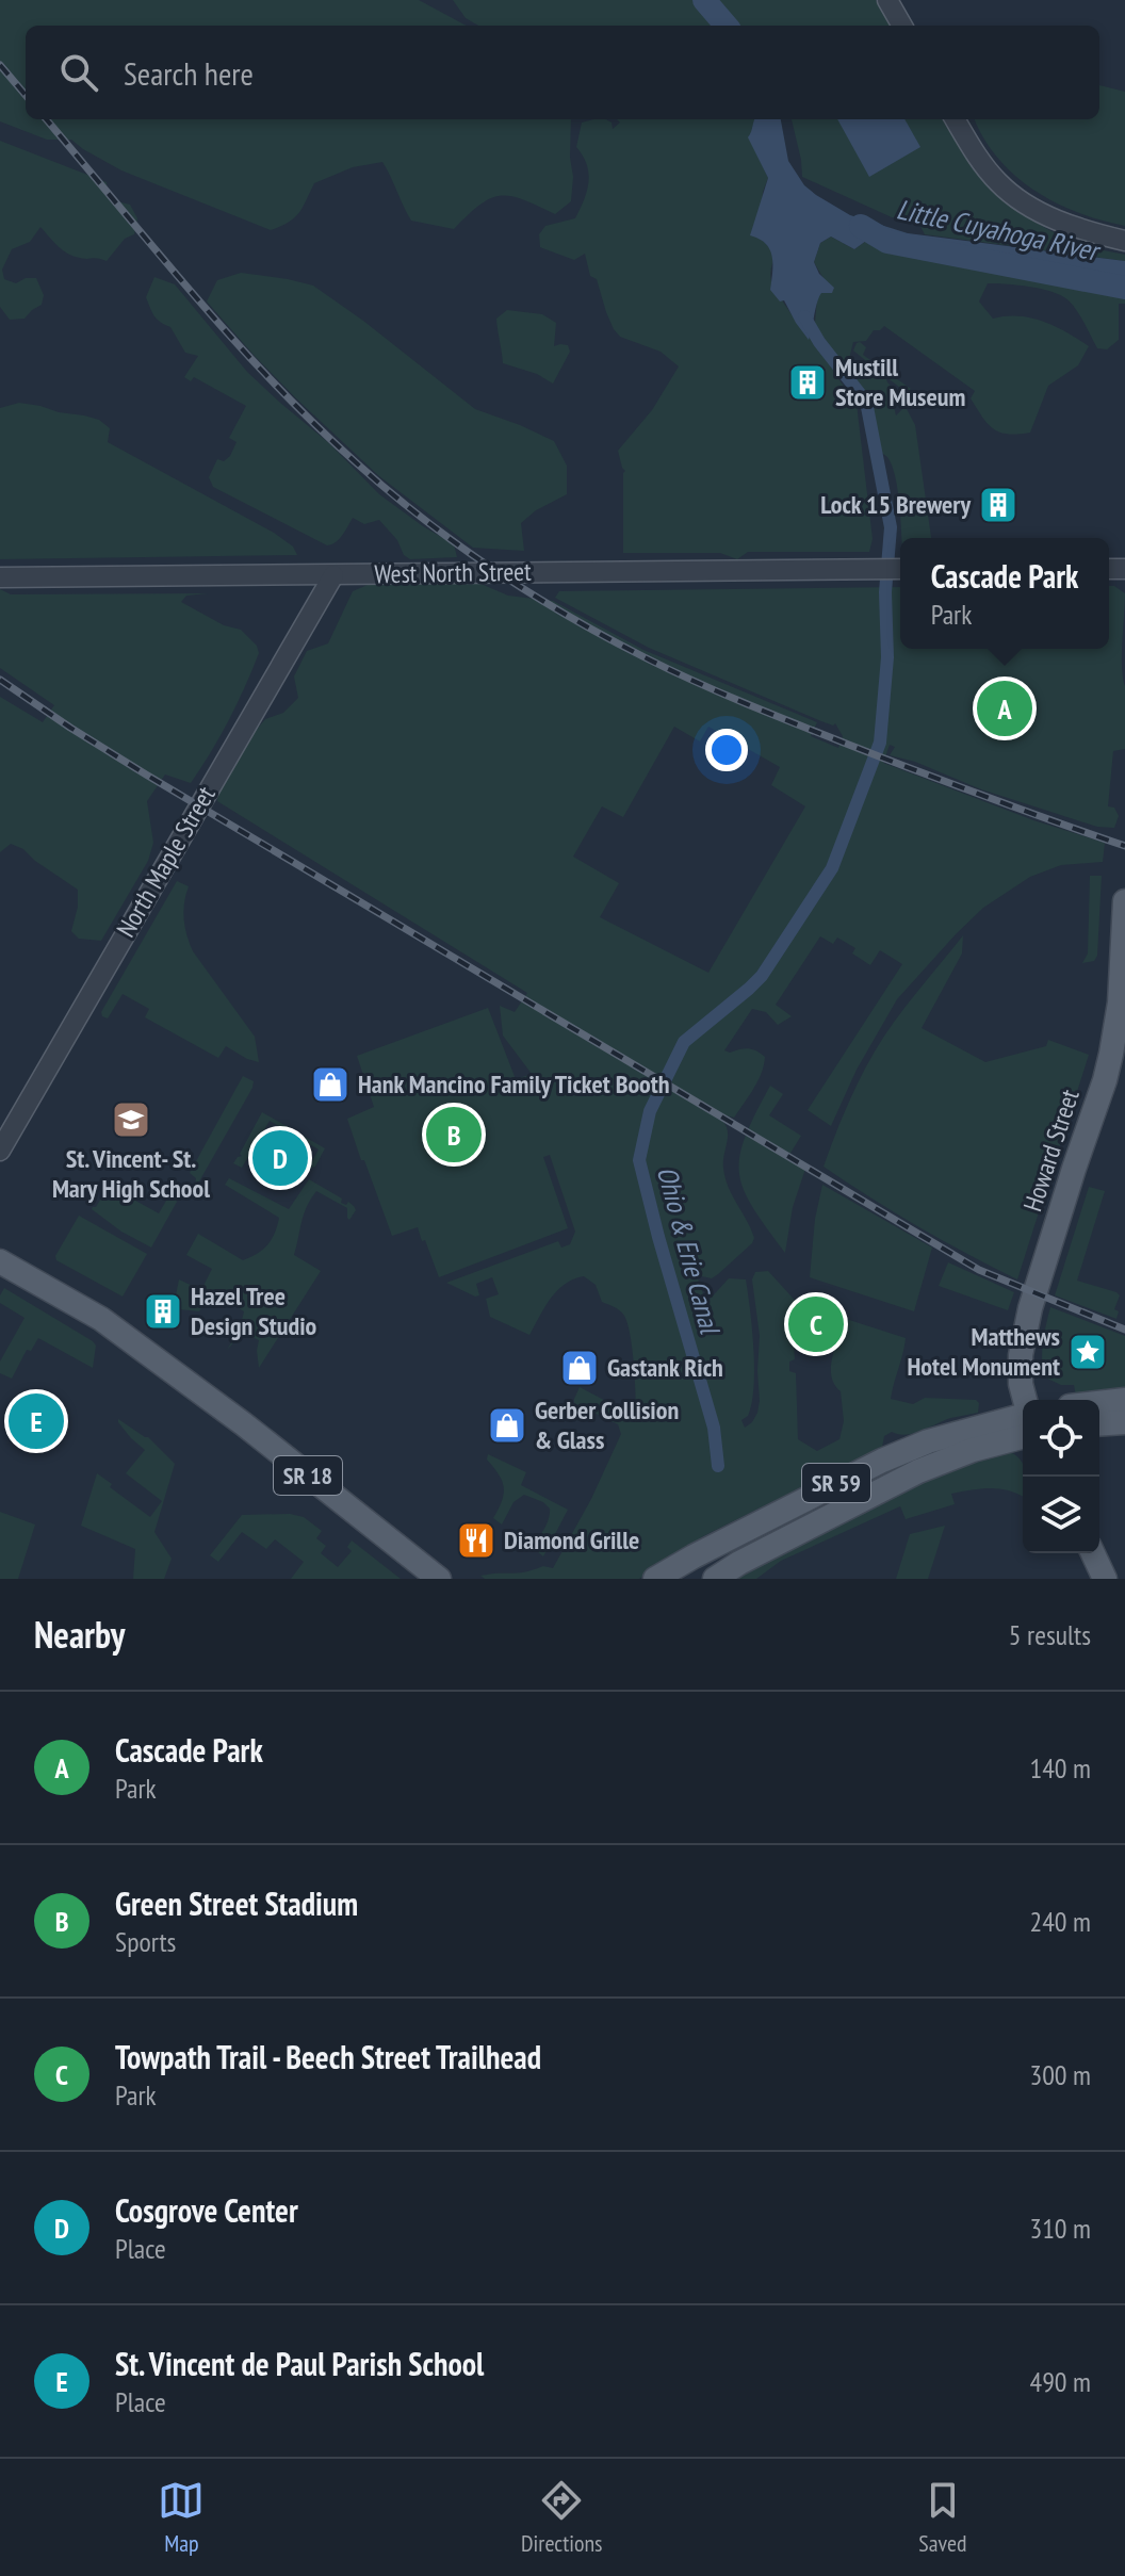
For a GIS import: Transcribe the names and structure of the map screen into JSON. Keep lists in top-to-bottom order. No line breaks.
{"streets":{"main road":["Howard Street","SR 18","SR 59"],"street":["West North Street","North Maple Street"]},"crossings":[["West North Street","North Maple Street"]],"water":["Little Cuyahoga River","Ohio & Erie Canal"],"places":{"building":["Mustill Store Museum","Lock 15 Brewery","Hazel Tree Design Studio"],"shop":["Hank Mancino Family Ticket Booth","Gastank Rich","Gerber Collision & Glass"],"school or university":["St. Vincent- St. Mary High School"],"place":["Matthews Hotel Monument"],"restaurant":["Diamond Grille"]},"page":{"search":"Search here","popup":["Cascade Park","Park"],"pins":["A","B","D","C","E"],"heading":["Nearby","5 results"],"list":[{"mark":"A","name":"Cascade Park","note":"Park","value":"140 m"},{"mark":"B","name":"Green Street Stadium","note":"Sports","value":"240 m"},{"mark":"C","name":"Towpath Trail - Beech Street Trailhead","note":"Park","value":"300 m"},{"mark":"D","name":"Cosgrove Center","note":"Place","value":"310 m"},{"mark":"E","name":"St. Vincent de Paul Parish School","note":"Place","value":"490 m"}],"nav":["Map","Directions","Saved"]}}
